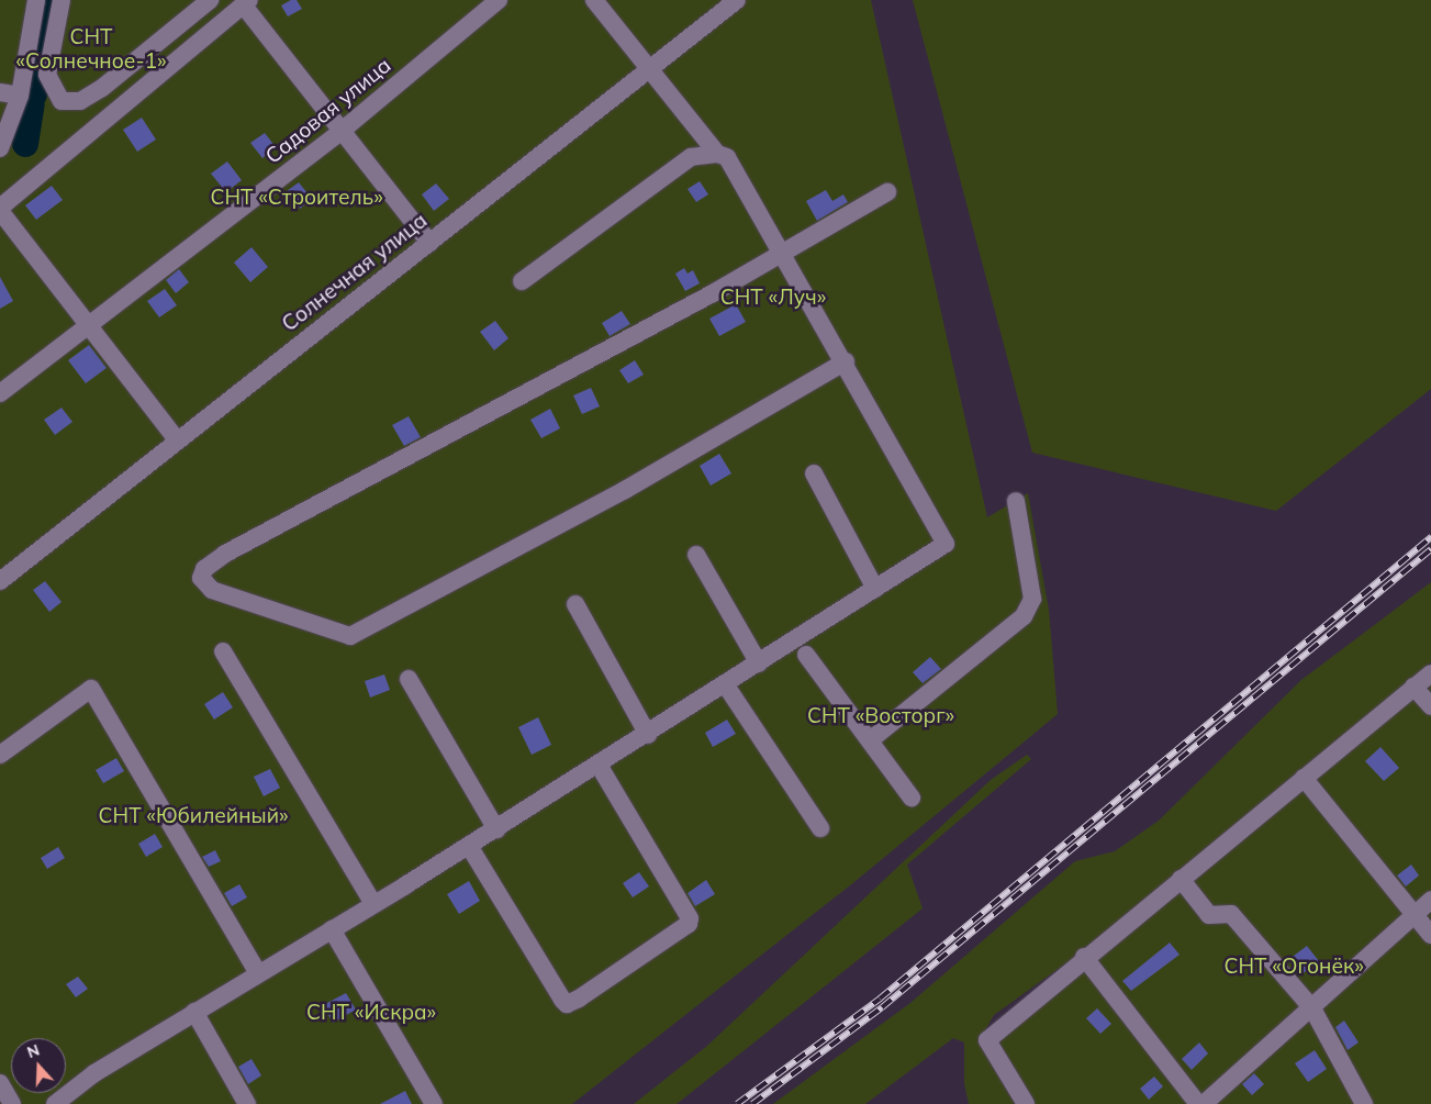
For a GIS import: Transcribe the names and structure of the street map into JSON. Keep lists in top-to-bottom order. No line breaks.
{"streets":{"street":["Садовая улица","Солнечная улица"]},"parks":["СНТ «Солнечное-1»","СНТ «Строитель»","СНТ «Луч»","СНТ «Восторг»","СНТ «Юбилейный»","СНТ «Огонёк»","СНТ «Искра»"],"north":"top"}
